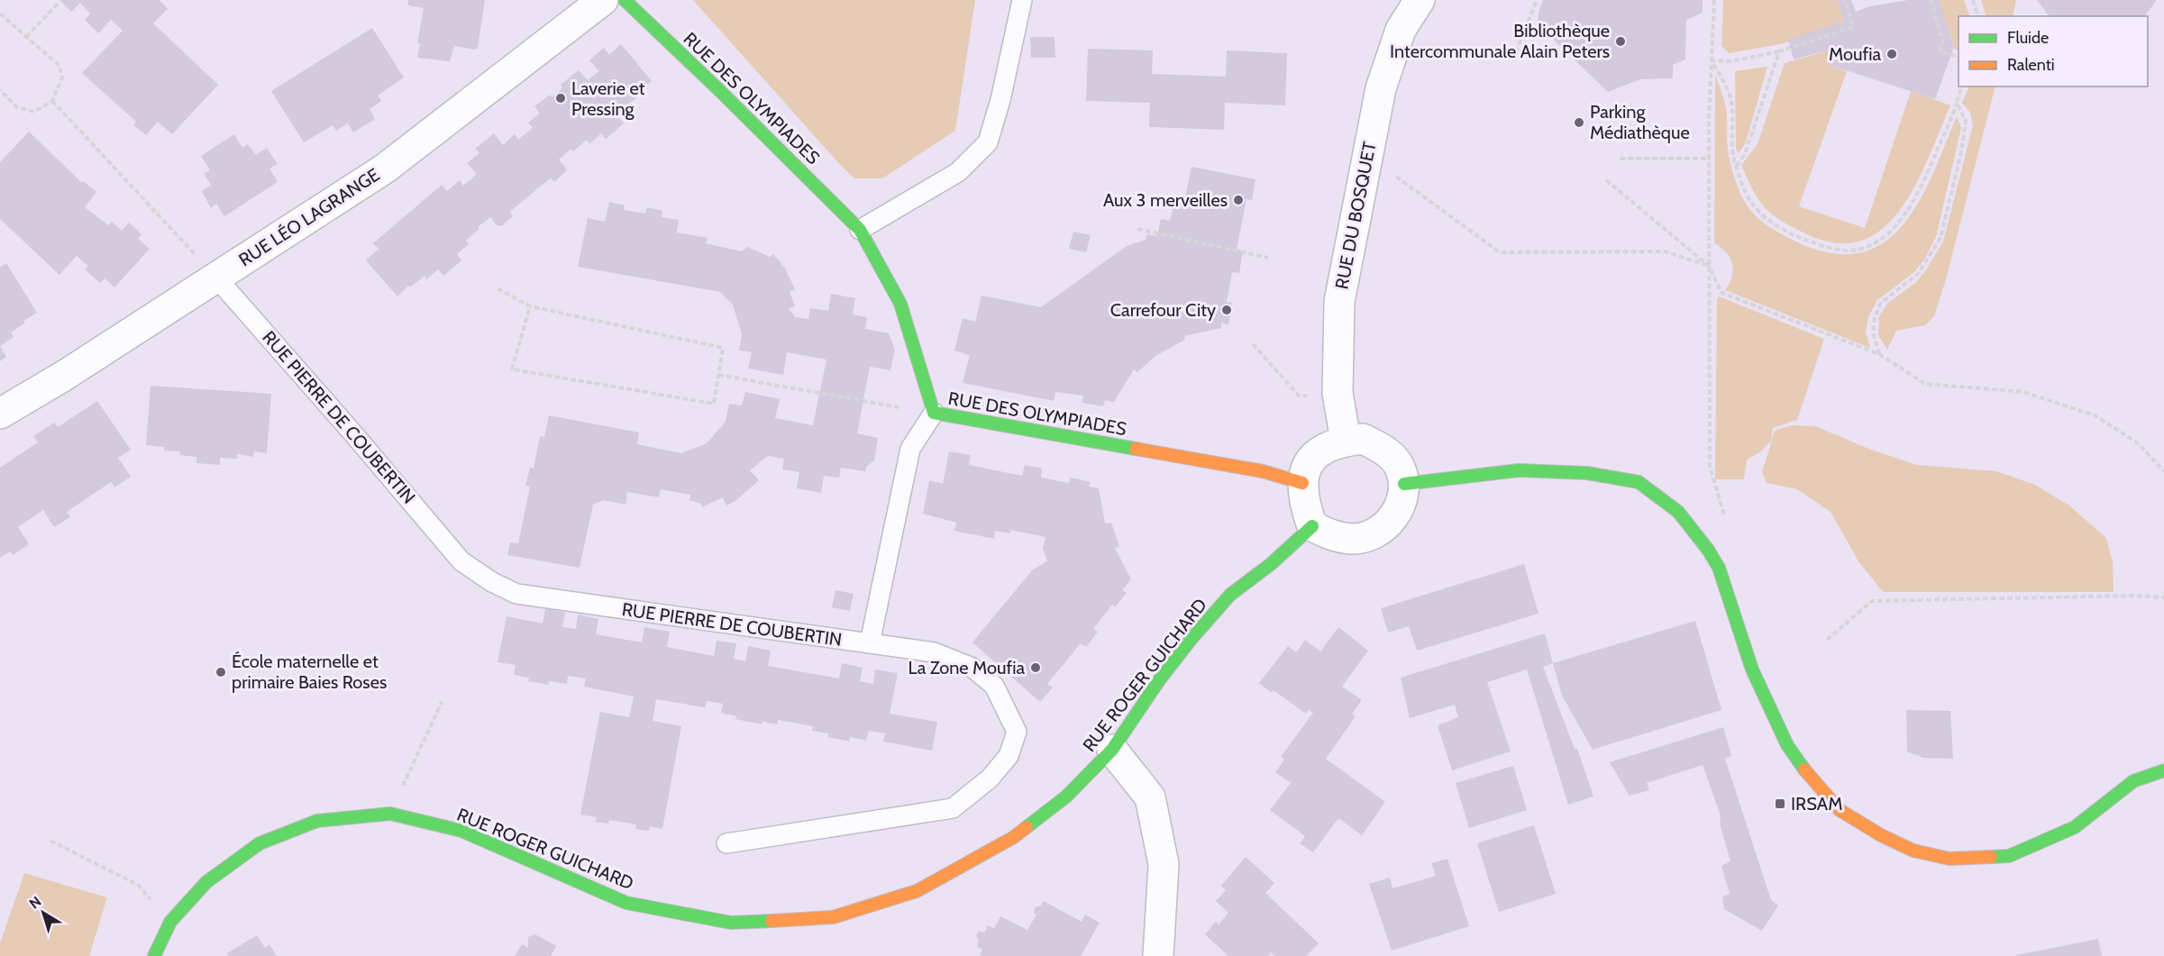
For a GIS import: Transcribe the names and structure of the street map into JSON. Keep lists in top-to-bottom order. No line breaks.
{"streets":{"street":["RUE DES OLYMPIADES","RUE DU BOSQUET","RUE LÉO LAGRANGE","RUE ROGER GUICHARD"],"lane":["RUE PIERRE DE COUBERTIN"]},"crossings":[["RUE DES OLYMPIADES","RUE DU BOSQUET"],["RUE DES OLYMPIADES","RUE ROGER GUICHARD"],["RUE DU BOSQUET","RUE ROGER GUICHARD"],["RUE LÉO LAGRANGE","RUE PIERRE DE COUBERTIN"]],"places":{"other":["Bibliothèque Intercommunale Alain Peters","Moufia","Laverie et Pressing","Parking Médiathèque","Aux 3 merveilles","Carrefour City","La Zone Moufia","École maternelle et primaire Baies Roses"],"transit":["IRSAM"]},"legend":["Fluide","Ralenti"],"north":"top left"}
